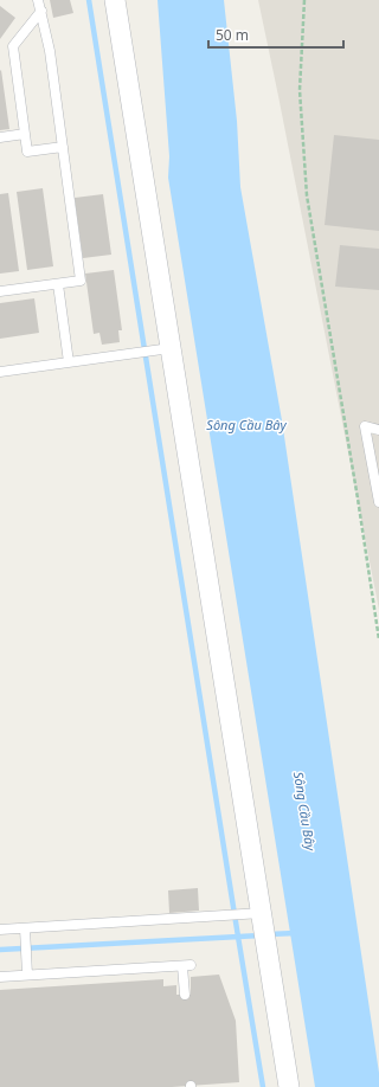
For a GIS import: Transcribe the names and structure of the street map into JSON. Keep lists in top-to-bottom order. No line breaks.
{"water":["Sông Cầu Bây"],"scale_bar":"50 m"}
